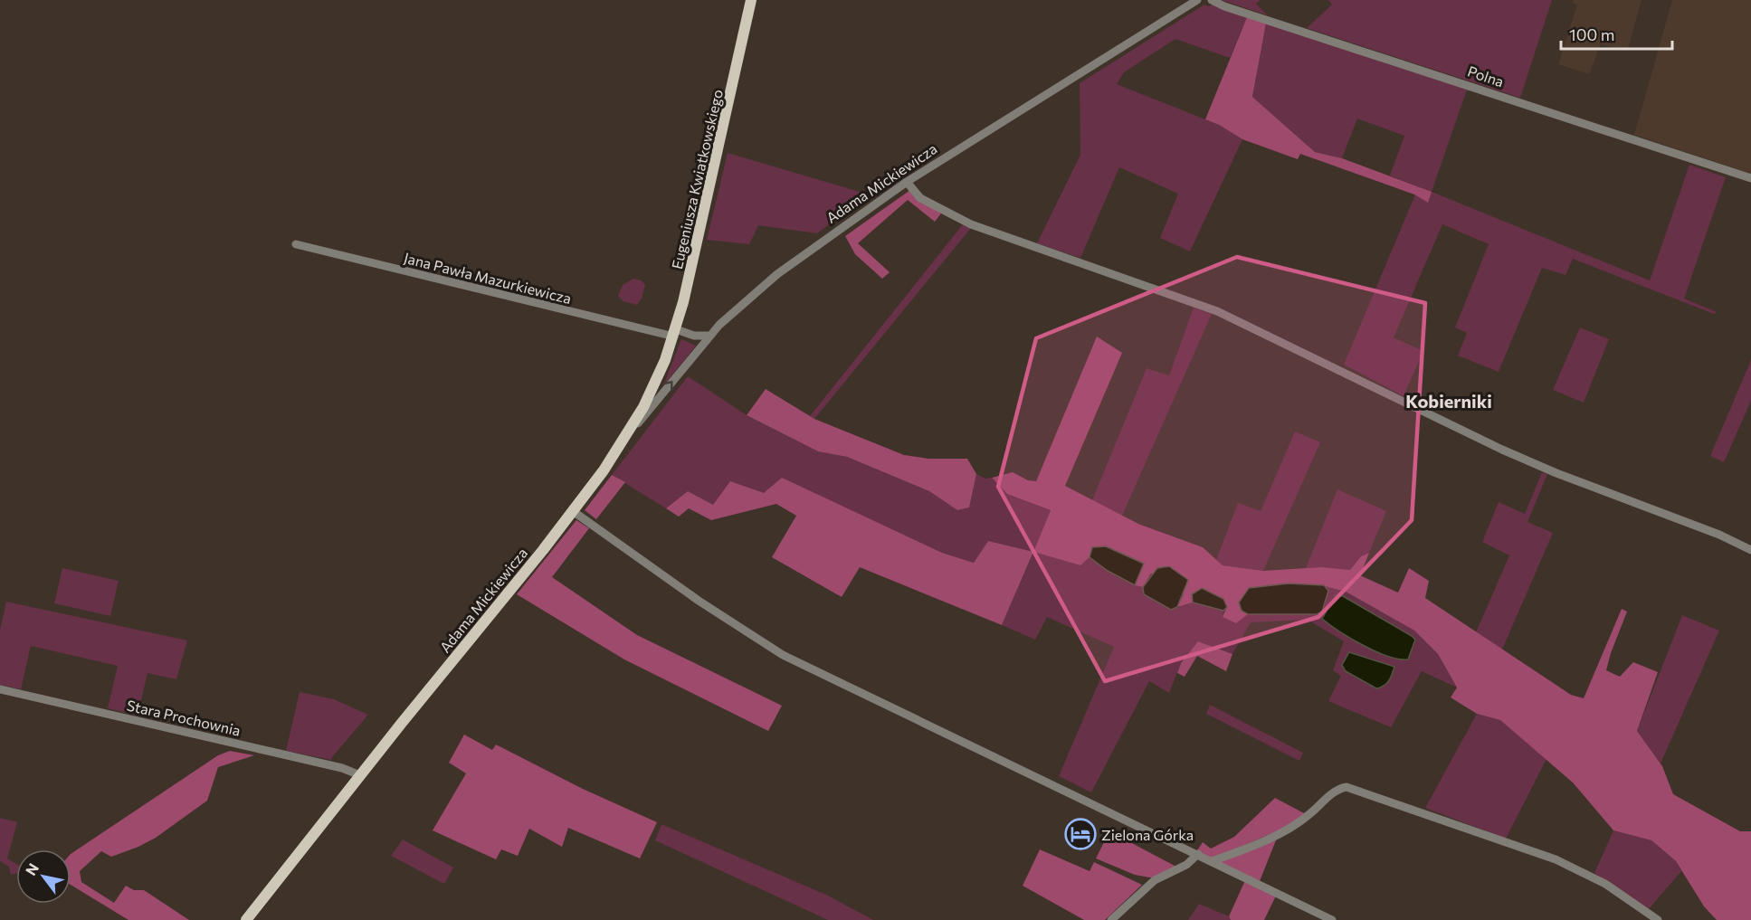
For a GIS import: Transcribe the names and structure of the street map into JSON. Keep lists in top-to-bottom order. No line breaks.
{"streets":{"main road":["Eugeniusza Kwiatkowskiego","Adama Mickiewicza"],"street":["Polna","Jana Pawła Mazurkiewicza","Stara Prochownia"]},"crossings":[["Eugeniusza Kwiatkowskiego","Adama Mickiewicza"],["Eugeniusza Kwiatkowskiego","Jana Pawła Mazurkiewicza"],["Adama Mickiewicza","Jana Pawła Mazurkiewicza"],["Adama Mickiewicza","Stara Prochownia"]],"districts":["Kobierniki"],"places":{"hotel":["Zielona Górka"]},"scale_bar":"100 m","north":"top left"}
